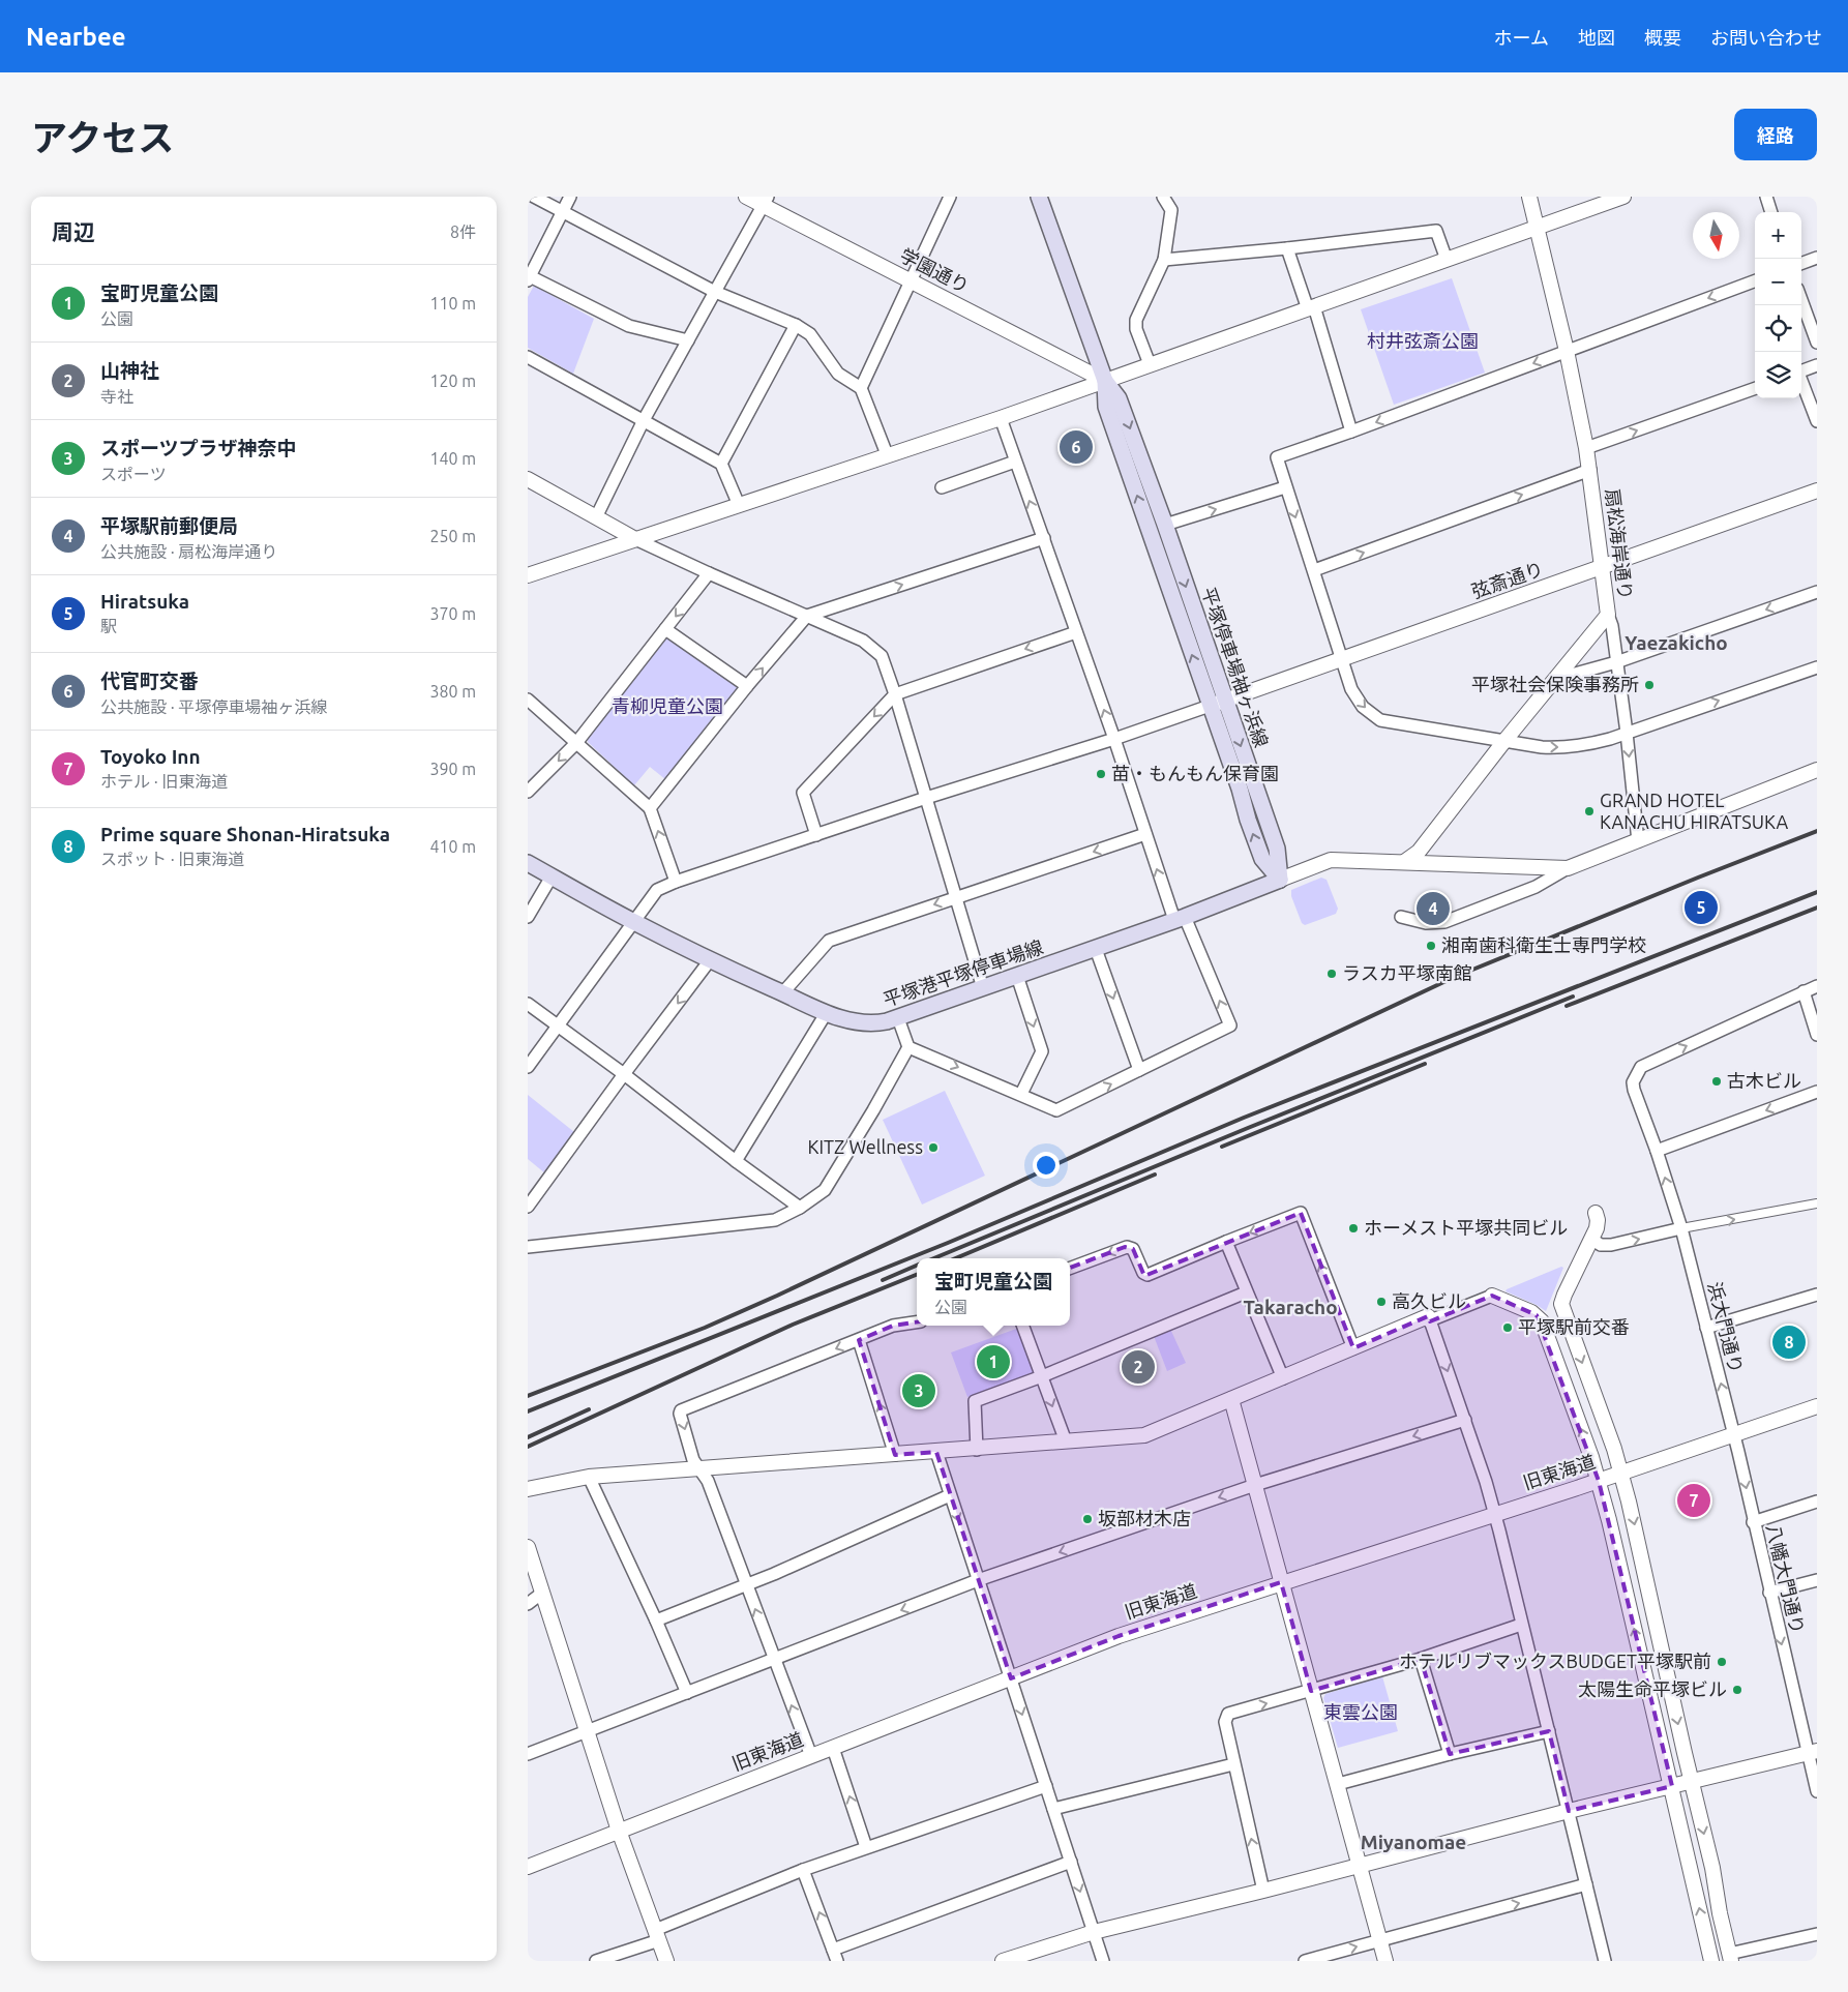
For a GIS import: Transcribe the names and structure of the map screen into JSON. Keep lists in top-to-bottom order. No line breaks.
{"streets":{"main road":["平塚停車場袖ヶ浜線","平塚港平塚停車場線"],"street":["学園通り","扇松海岸通り","弦斎通り","浜大門通り","旧東海道","八幡大門通り"]},"crossings":[["学園通り","平塚停車場袖ヶ浜線"],["扇松海岸通り","弦斎通り"],["弦斎通り","平塚停車場袖ヶ浜線"],["平塚停車場袖ヶ浜線","平塚港平塚停車場線"],["浜大門通り","旧東海道"],["浜大門通り","八幡大門通り"],["旧東海道","八幡大門通り"]],"one_way":["八幡大門通り"],"districts":["Yaezakicho","Takaracho","Miyanomae"],"parks":["村井弦斎公園","青柳児童公園","東雲公園"],"places":["平塚社会保険事務所","苗・もんもん保育園","GRAND HOTEL KANACHU HIRATSUKA","湘南歯科衛生士専門学校","ラスカ平塚南館","古木ビル","KITZ Wellness","ホーメスト平塚共同ビル","高久ビル","平塚駅前交番","坂部材木店","ホテルリブマックスBUDGET平塚駅前","太陽生命平塚ビル"],"north":"bottom","page":{"header":"Nearbee","nav":["ホーム","地図","概要","お問い合わせ"],"title":"アクセス","buttons":"経路","heading":["周辺","8件"],"map_buttons":["+","−"],"list":[{"mark":"1","name":"宝町児童公園","note":"公園","value":"110 m"},{"mark":"2","name":"山神社","note":"寺社","value":"120 m"},{"mark":"3","name":"スポーツプラザ神奈中","note":"スポーツ","value":"140 m"},{"mark":"4","name":"平塚駅前郵便局","note":"公共施設 · 扇松海岸通り","value":"250 m"},{"mark":"5","name":"Hiratsuka","note":"駅","value":"370 m"},{"mark":"6","name":"代官町交番","note":"公共施設 · 平塚停車場袖ヶ浜線","value":"380 m"},{"mark":"7","name":"Toyoko Inn","note":"ホテル · 旧東海道","value":"390 m"},{"mark":"8","name":"Prime square Shonan-Hiratsuka","note":"スポット · 旧東海道","value":"410 m"}],"pins":["6","5","4","8","1","2","3","7"],"popup":["宝町児童公園","公園"]}}
